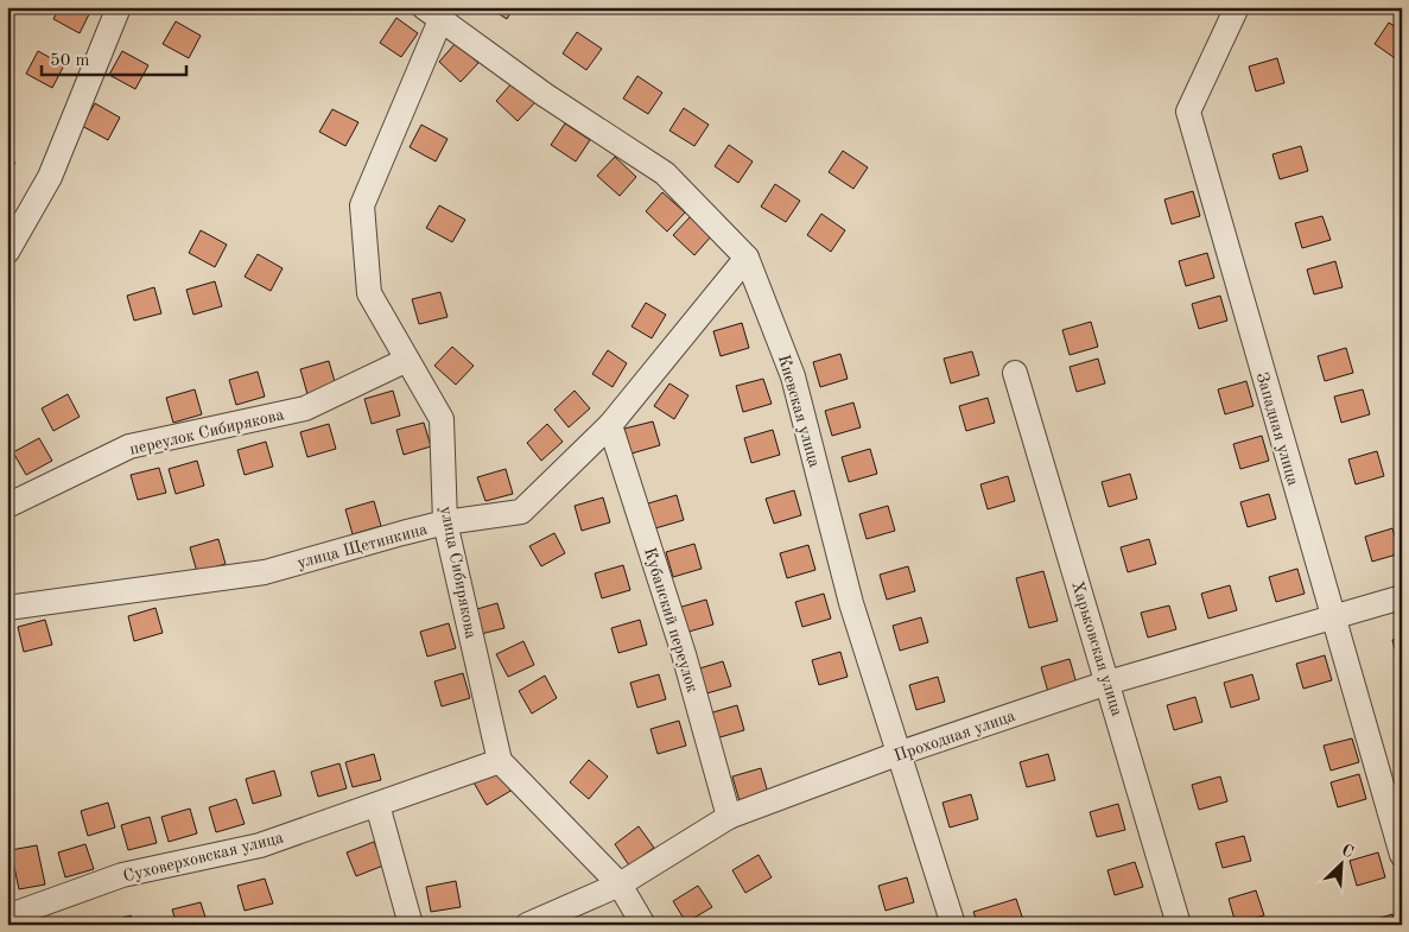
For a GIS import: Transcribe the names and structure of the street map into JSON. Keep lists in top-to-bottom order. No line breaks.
{"streets":{"street":["Киевская улица","Западная улица","переулок Сибирякова","улица Щетинкина","улица Сибирякова","Кубанский переулок","Харьковская улица","Проходная улица","Суховерховская улица"]},"crossings":[["Киевская улица","улица Щетинкина"],["Киевская улица","улица Сибирякова"],["Киевская улица","Проходная улица"],["Западная улица","Проходная улица"],["переулок Сибирякова","улица Сибирякова"],["улица Щетинкина","улица Сибирякова"],["улица Щетинкина","Кубанский переулок"],["улица Сибирякова","Суховерховская улица"],["Кубанский переулок","Проходная улица"],["Харьковская улица","Проходная улица"]],"scale_bar":"50 m","north":"top right"}
